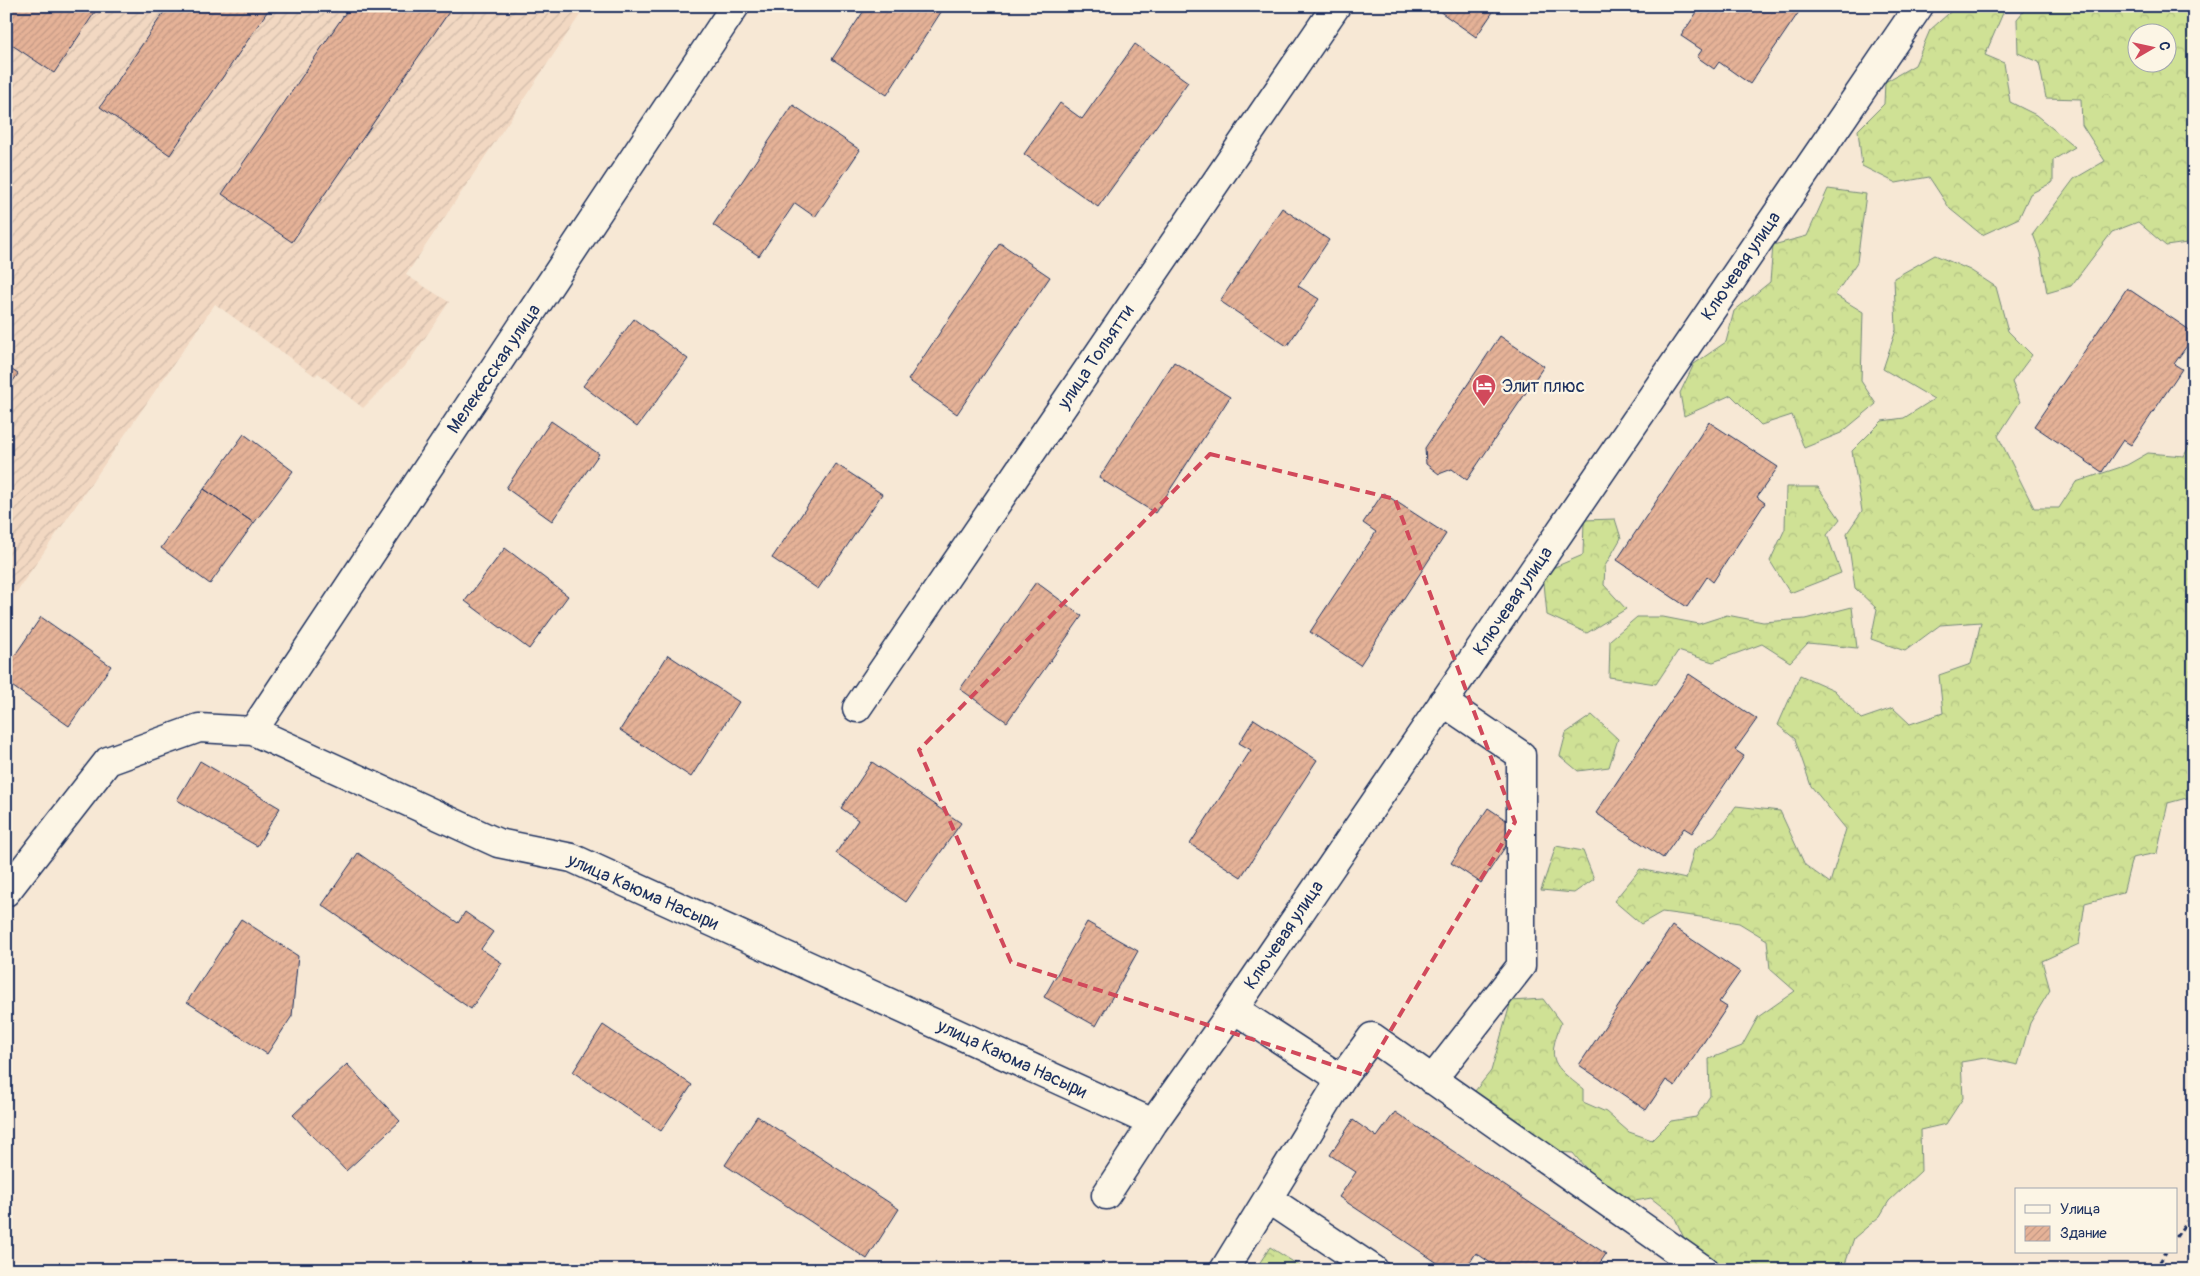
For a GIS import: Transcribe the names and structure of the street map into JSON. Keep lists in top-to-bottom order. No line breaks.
{"streets":{"street":["Ключевая улица","улица Тольятти","Мелекесская улица","улица Каюма Насыри"]},"crossings":[["Ключевая улица","улица Каюма Насыри"],["Мелекесская улица","улица Каюма Насыри"]],"places":{"hotel":["Элит плюс"]},"legend":["Улица","Здание"],"north":"right"}
